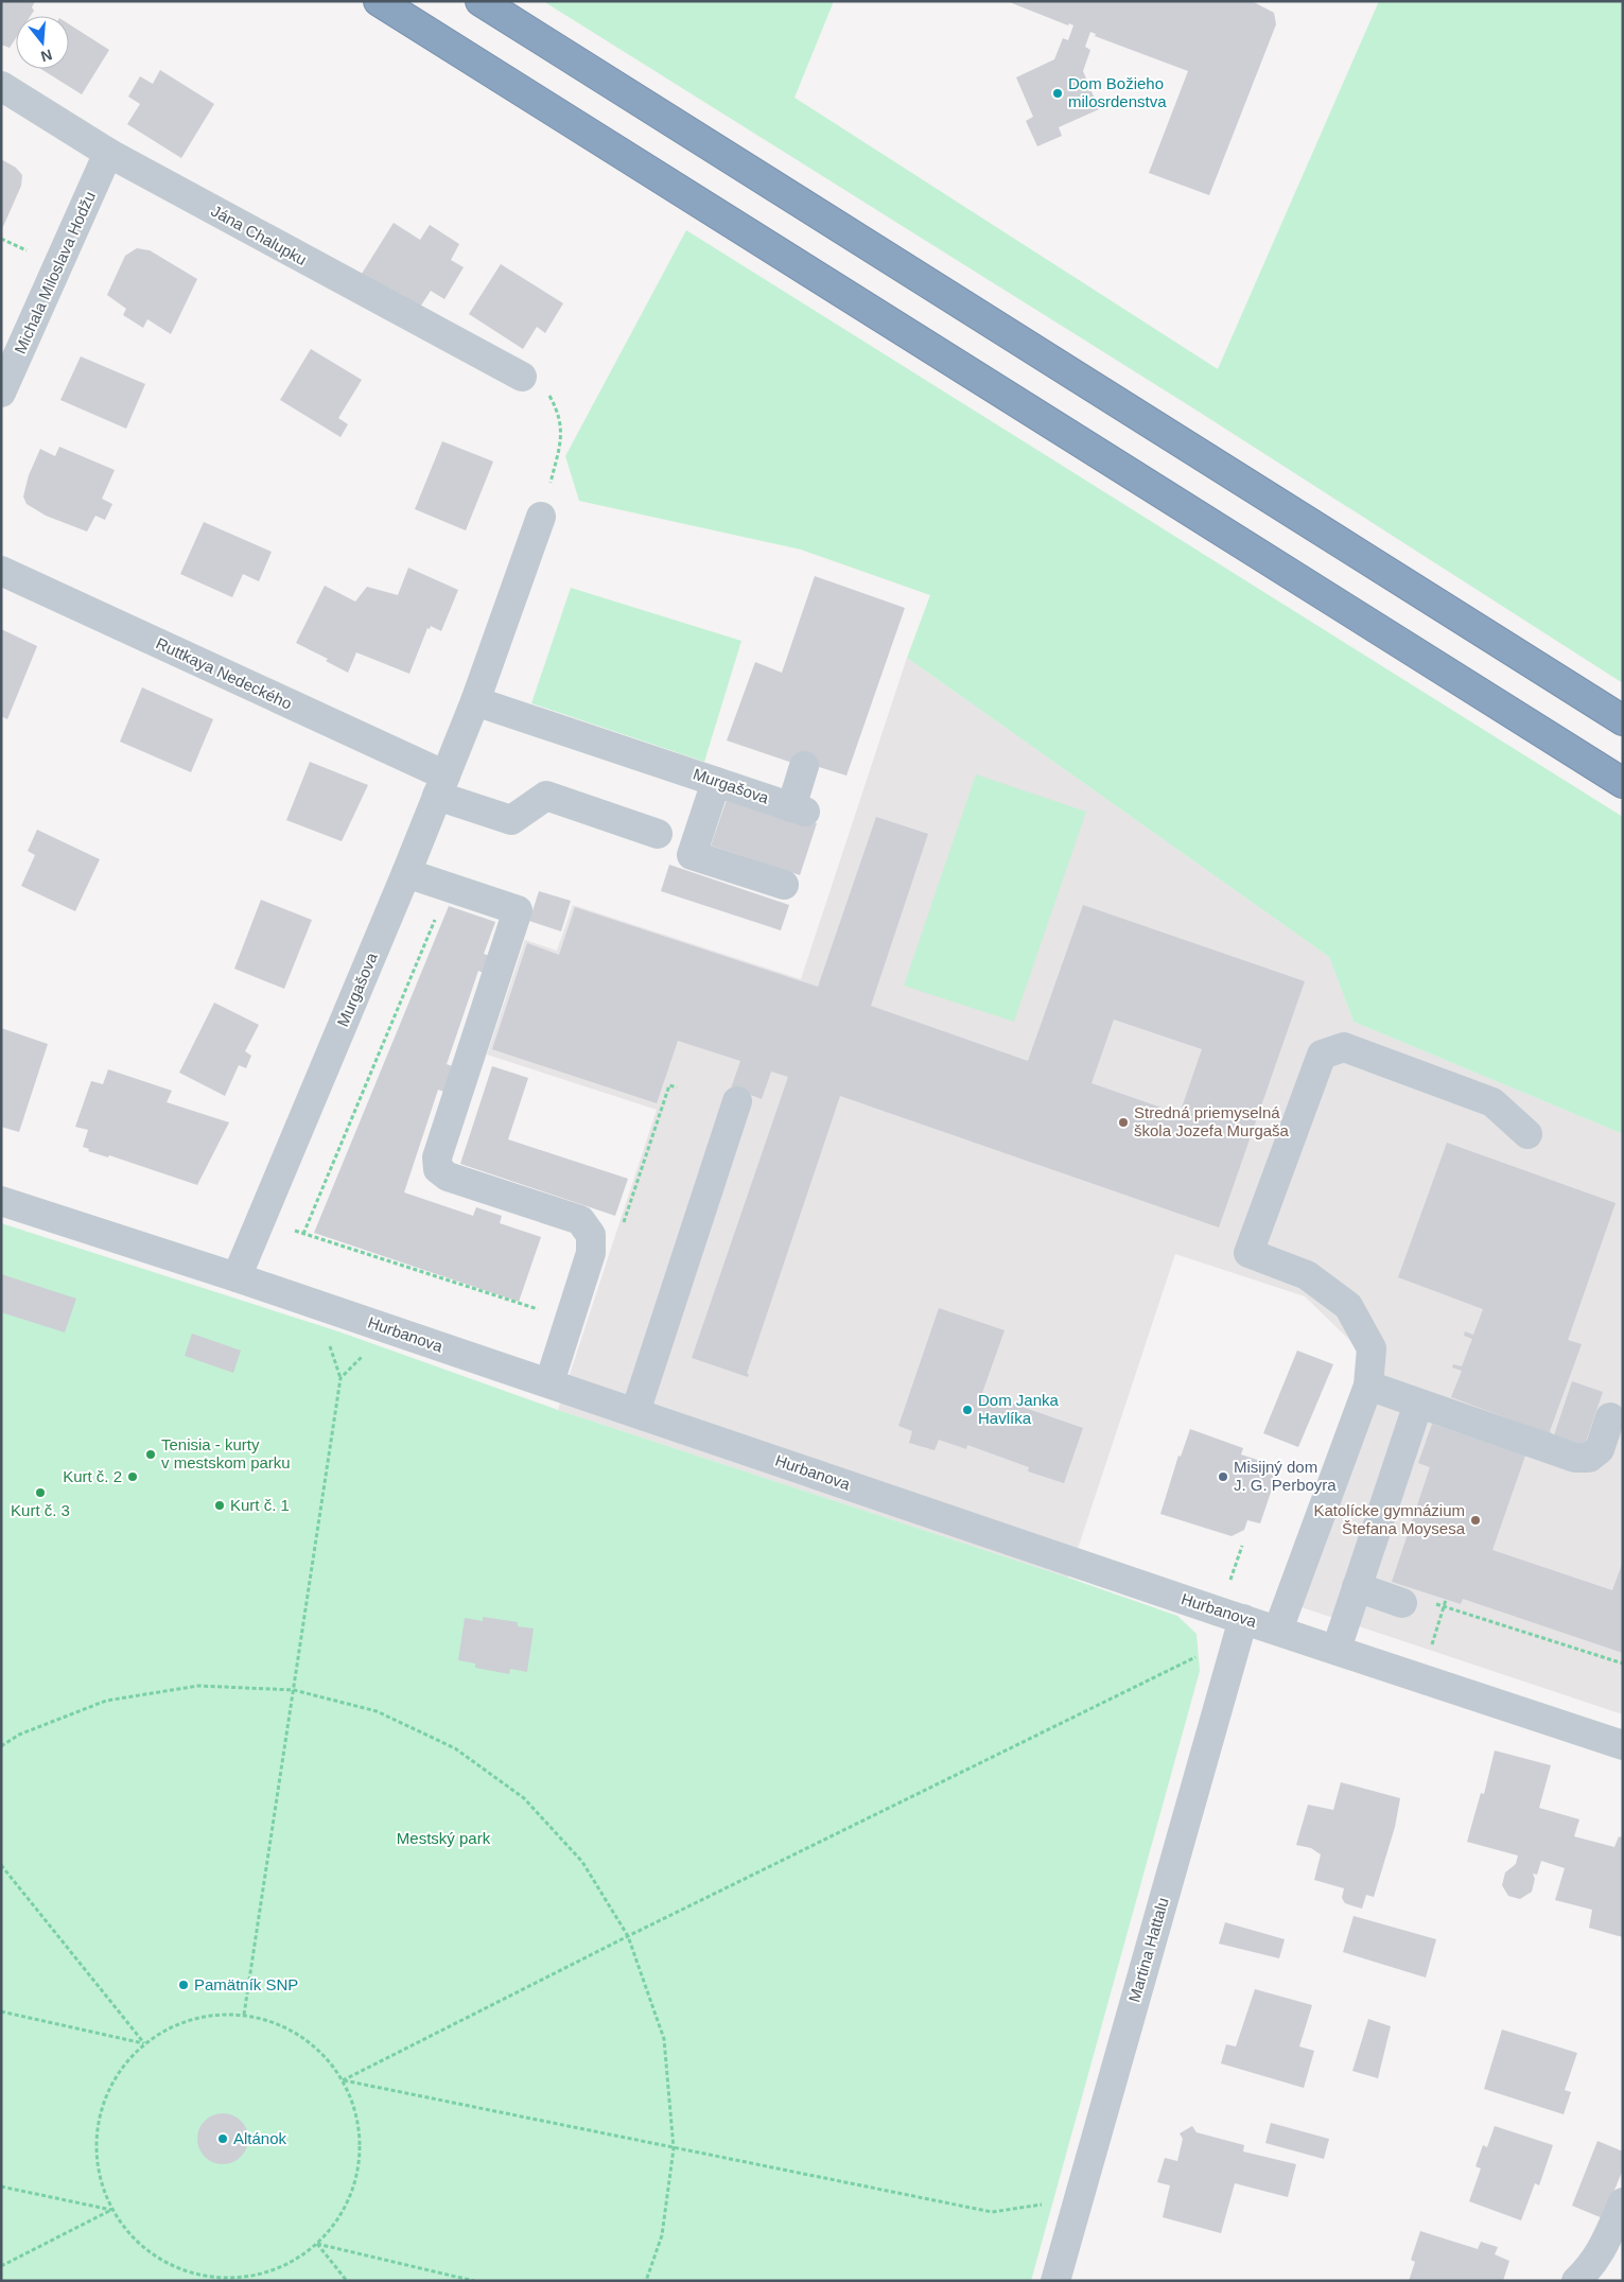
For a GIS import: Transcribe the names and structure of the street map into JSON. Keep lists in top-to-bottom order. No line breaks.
{"streets":{"street":["Jána Chalupku","Michala Miloslava Hodžu","Ruttkaya Nedeckého","Murgašova","Hurbanova","Martina Hattalu"]},"crossings":[["Jána Chalupku","Michala Miloslava Hodžu"],["Ruttkaya Nedeckého","Murgašova"],["Murgašova","Hurbanova"],["Hurbanova","Martina Hattalu"]],"parks":["Mestský park"],"places":["Dom Božieho milosrdenstva","Stredná priemyselná škola Jozefa Murgaša","Dom Janka Havlíka","Tenisia - kurty v mestskom parku","Kurt č. 2","Misijný dom J. G. Perboyra","Kurt č. 3","Kurt č. 1","Katolícke gymnázium Štefana Moysesa","Pamätník SNP","Altánok"],"north":"bottom"}
